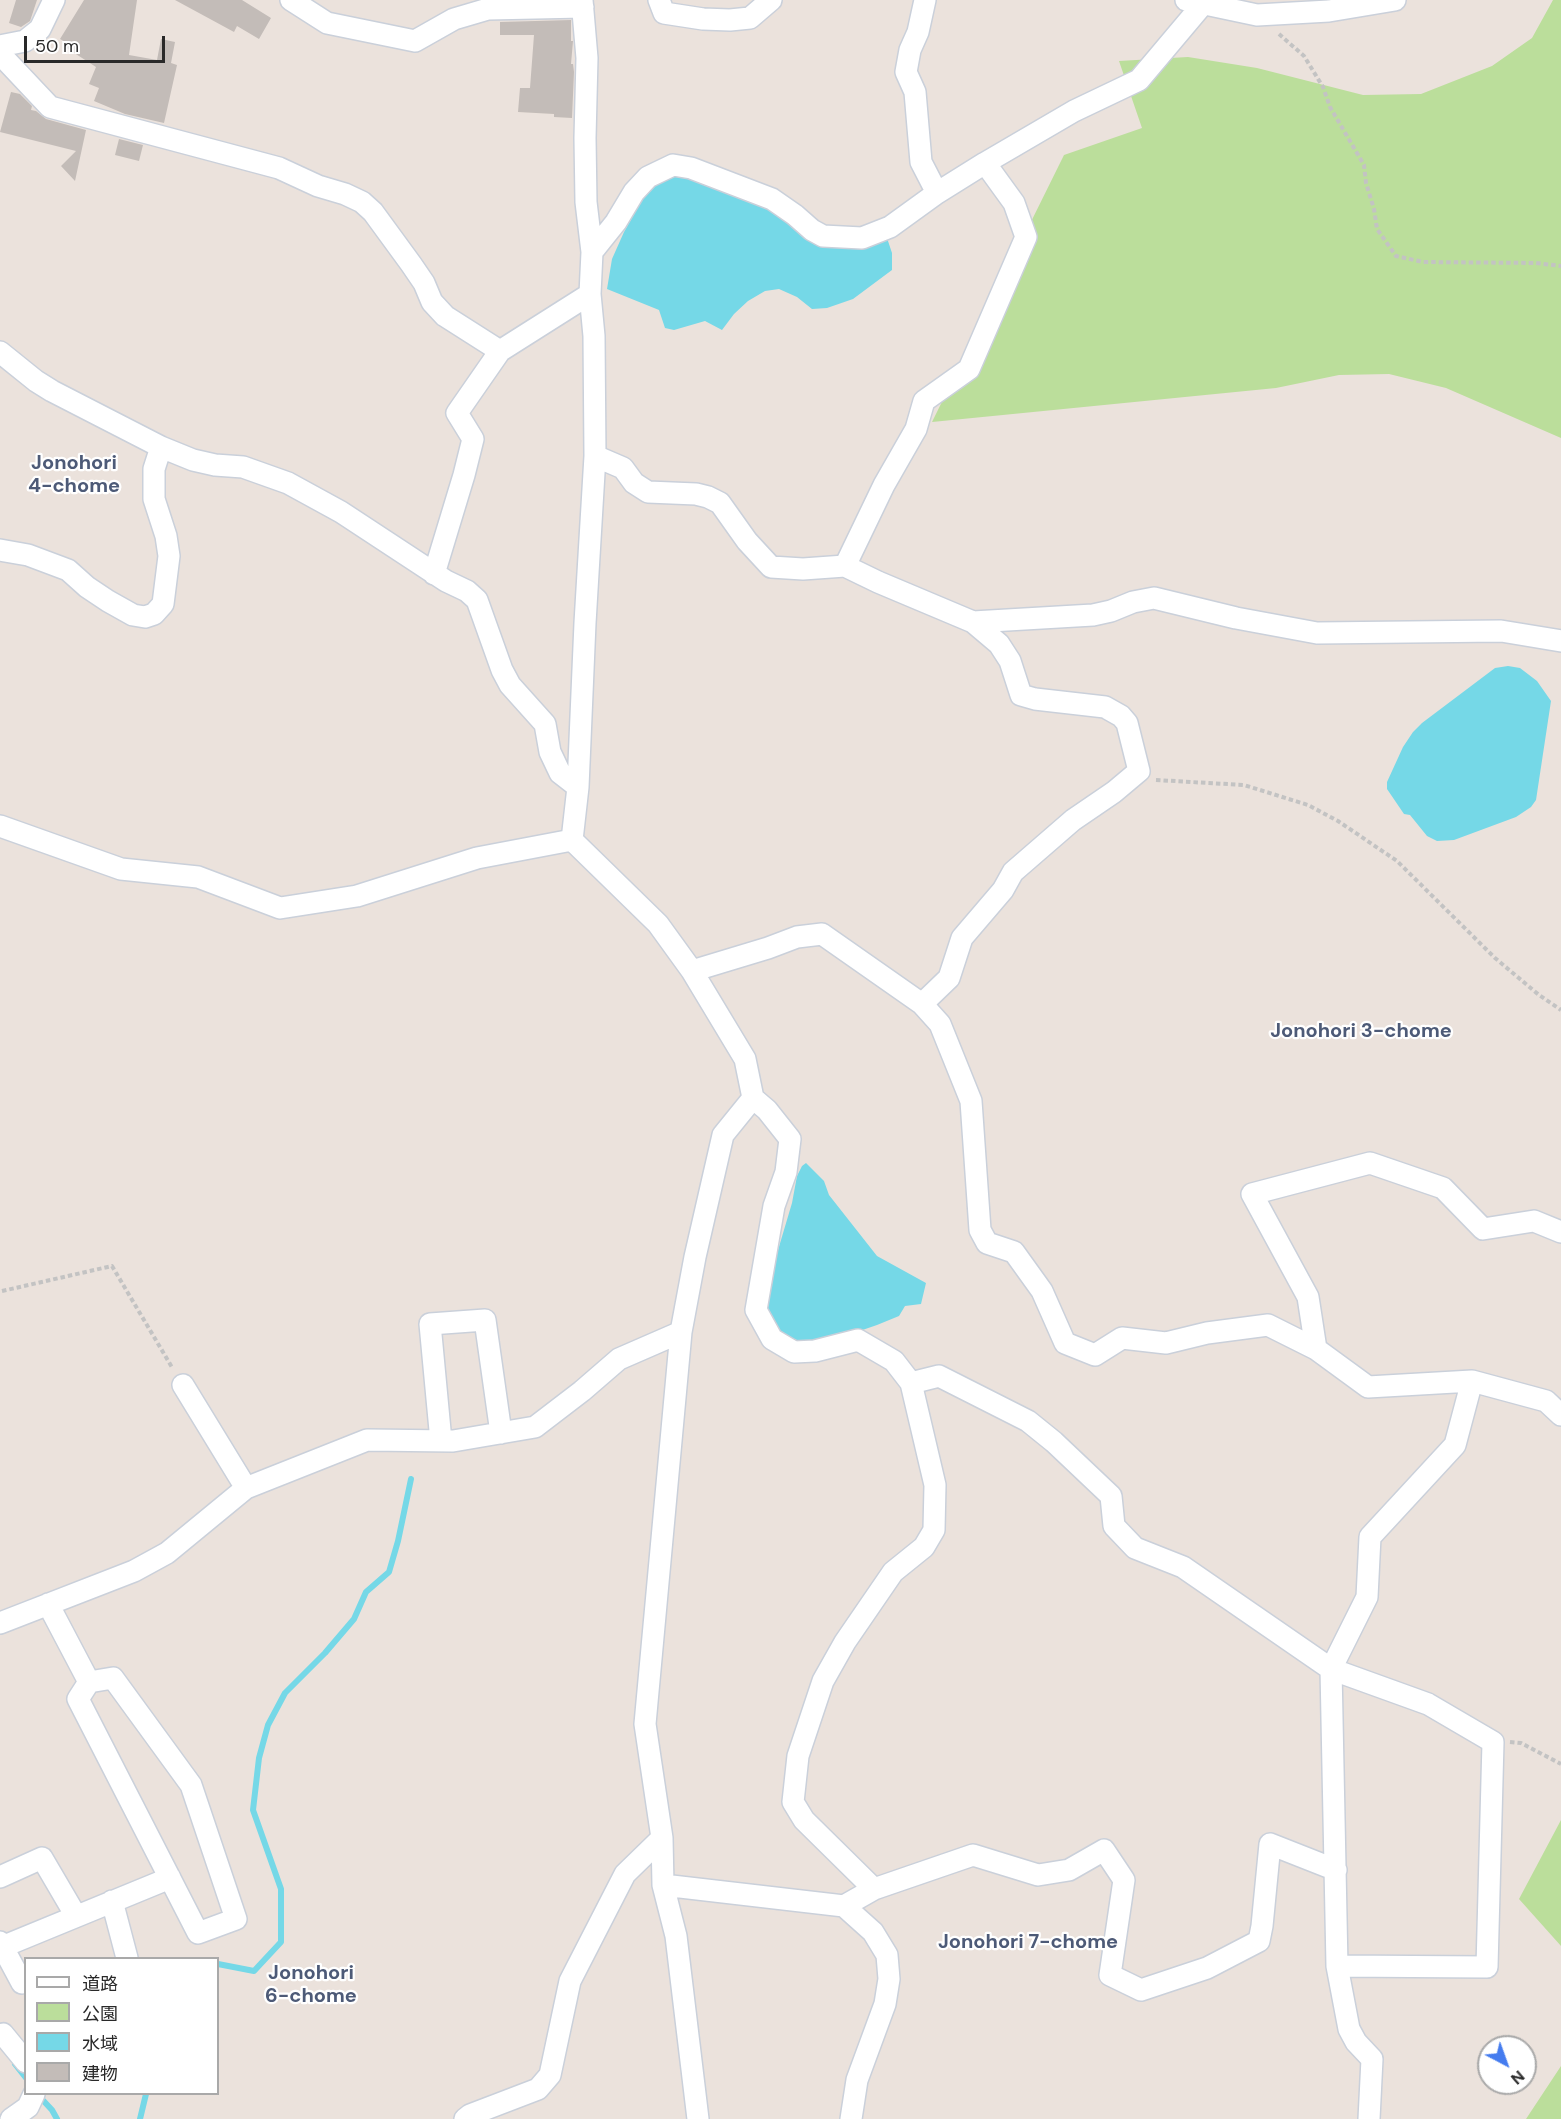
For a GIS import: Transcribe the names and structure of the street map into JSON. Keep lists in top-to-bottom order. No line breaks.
{"districts":["Jonohori 4-chome","Jonohori 3-chome","Jonohori 7-chome","Jonohori 6-chome"],"legend":["道路","公園","水域","建物"],"scale_bar":"50 m","north":"bottom right"}
